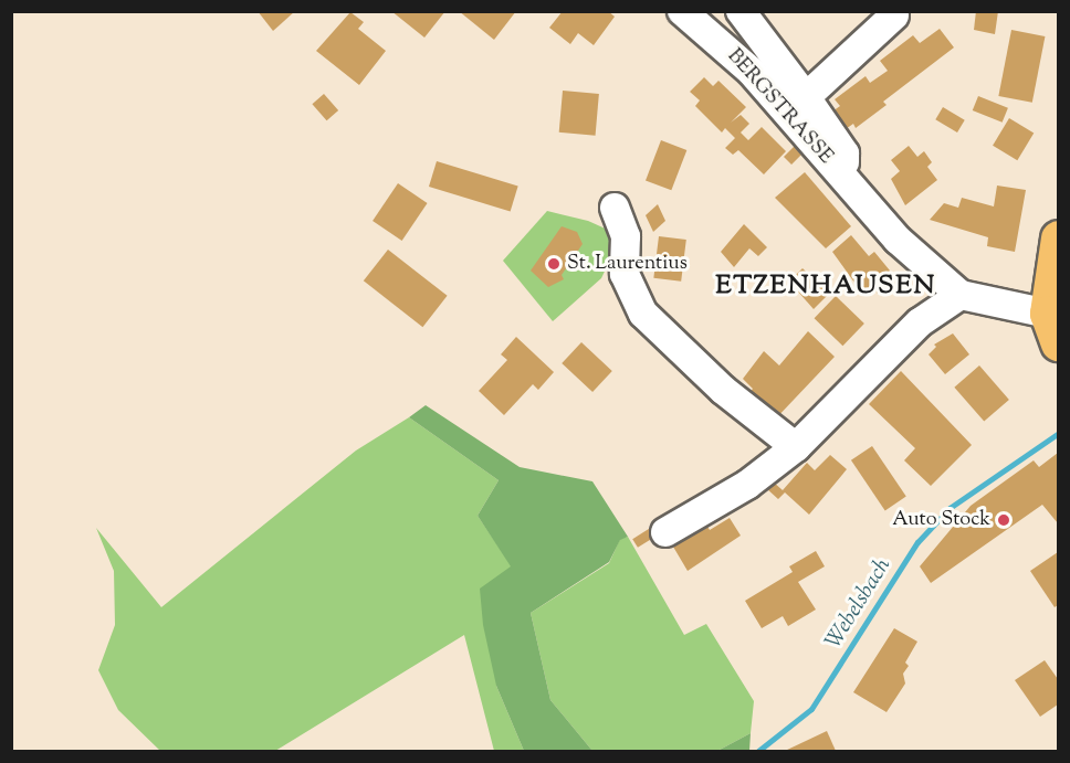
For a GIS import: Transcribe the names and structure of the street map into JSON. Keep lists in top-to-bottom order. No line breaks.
{"streets":{"street":["BERGSTRASSE"]},"districts":["ETZENHAUSEN"],"water":["Webelsbach"],"places":["St. Laurentius","Auto Stock"]}
